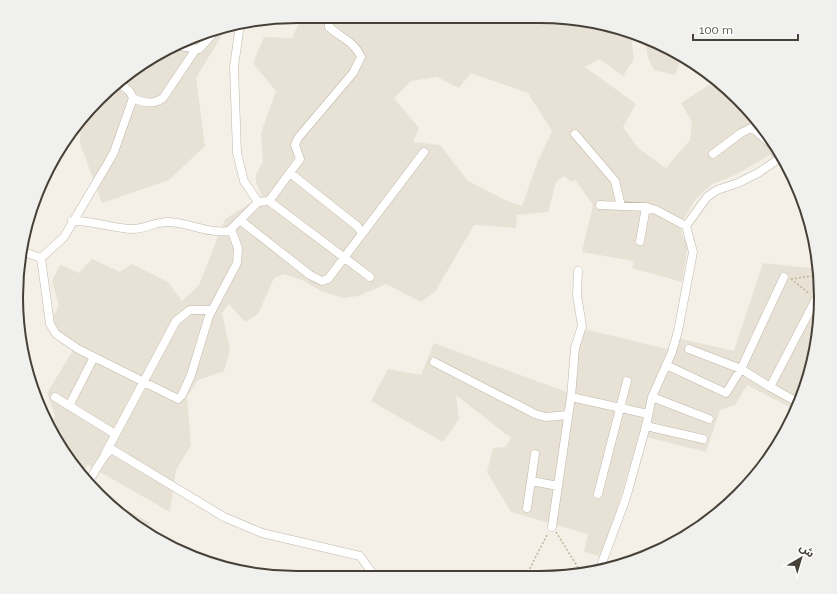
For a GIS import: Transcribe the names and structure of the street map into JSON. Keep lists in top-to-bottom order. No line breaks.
{"scale_bar":"100 m","north":"top right"}
